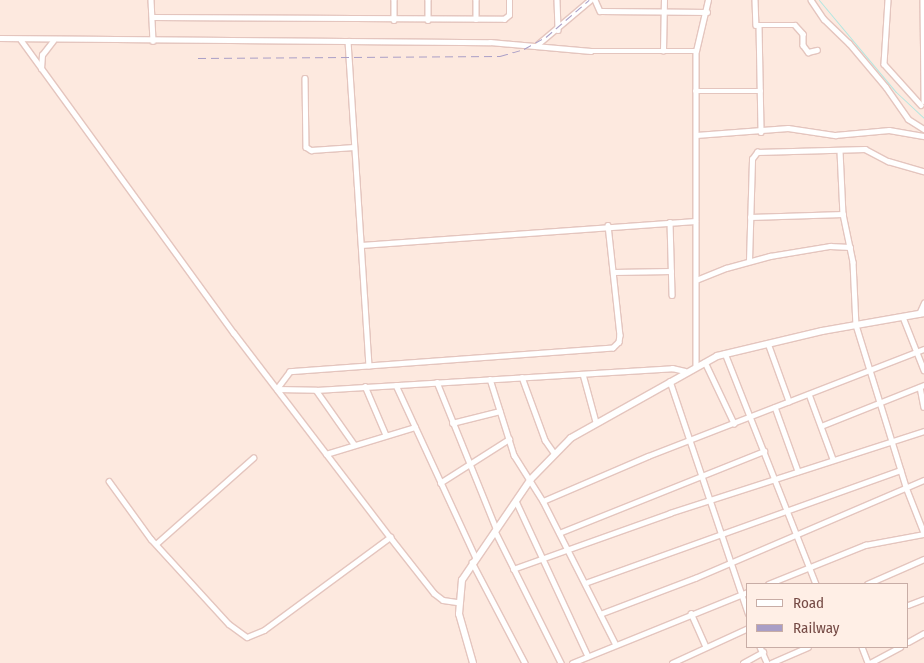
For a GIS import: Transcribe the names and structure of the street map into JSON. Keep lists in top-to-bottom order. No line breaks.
{"legend":["Road","Railway"]}
